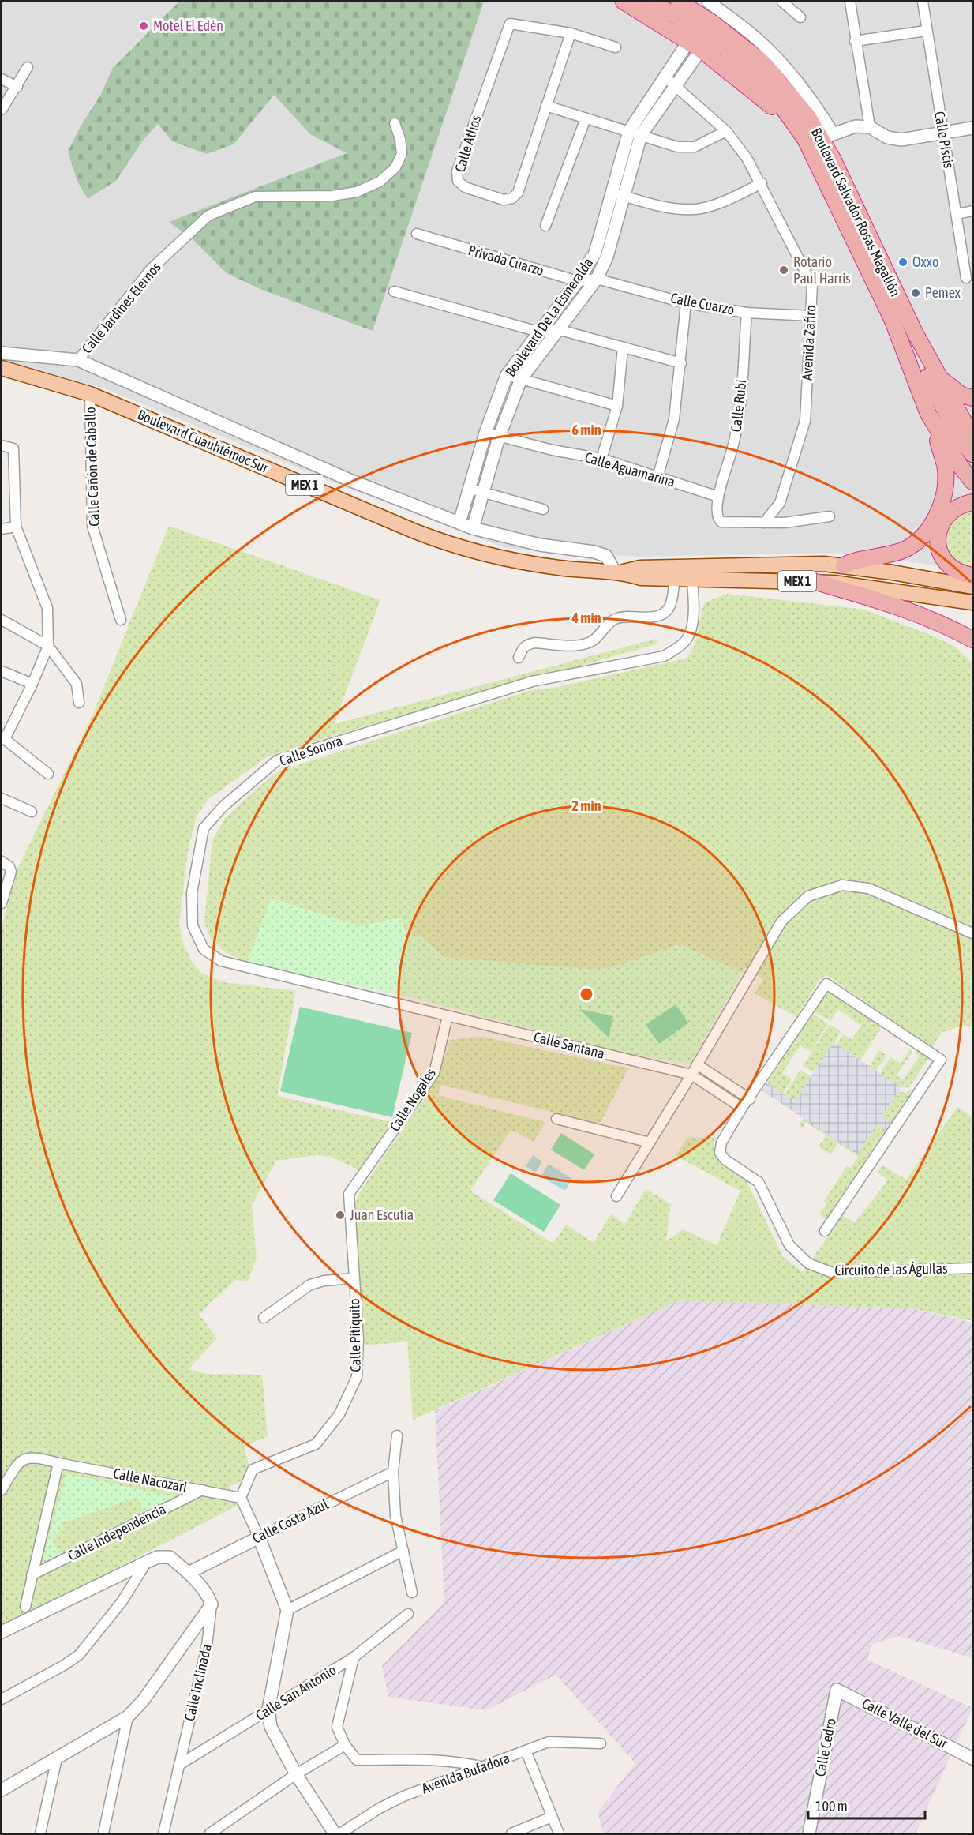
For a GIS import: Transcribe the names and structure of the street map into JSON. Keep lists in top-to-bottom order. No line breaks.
{"streets":{"highway":["Boulevard Salvador Rosas Magallón"],"main road":["Boulevard Cuauhtémoc Sur","MEX 1"],"street":["Calle Piscis","Calle Athos","Privada Cuarzo","Calle Cuarzo","Calle Jardines Eternos","Boulevard De La Esmeralda","Avenida Zafiro","Calle Rubi","Calle Cañón de Caballo","Calle Aguamarina","Calle Sonora","Calle Santana","Calle Nogales","Circuito de las Águilas","Calle Pitiquito","Calle Nacozari","Calle Costa Azul","Calle Independencia","Calle Inclinada","Calle San Antonio","Calle Valle del Sur","Calle Cedro","Avenida Bufadora"]},"crossings":[["Privada Cuarzo","Calle Cuarzo"],["Privada Cuarzo","Boulevard De La Esmeralda"],["Calle Cuarzo","Boulevard De La Esmeralda"],["Calle Cuarzo","Avenida Zafiro"],["Calle Cuarzo","Calle Rubi"],["Boulevard De La Esmeralda","Avenida Zafiro"],["Boulevard De La Esmeralda","Calle Aguamarina"],["Calle Rubi","Calle Aguamarina"],["Boulevard Cuauhtémoc Sur","Calle Cañón de Caballo"],["Boulevard Cuauhtémoc Sur","Calle Sonora"],["Calle Sonora","Calle Santana"],["Calle Sonora","Calle Nogales"],["Calle Santana","Calle Nogales"],["Calle Santana","Circuito de las Águilas"],["Calle Nogales","Calle Pitiquito"],["Calle Pitiquito","Calle Nacozari"],["Calle Nacozari","Calle Independencia"],["Calle Inclinada","Calle San Antonio"],["Calle Valle del Sur","Calle Cedro"]],"places":["Motel El Edén","Oxxo","Rotario Paul Harris","Pemex","Juan Escutia"],"scale_bar":"100 m","rings":["6 min","4 min","2 min"]}
